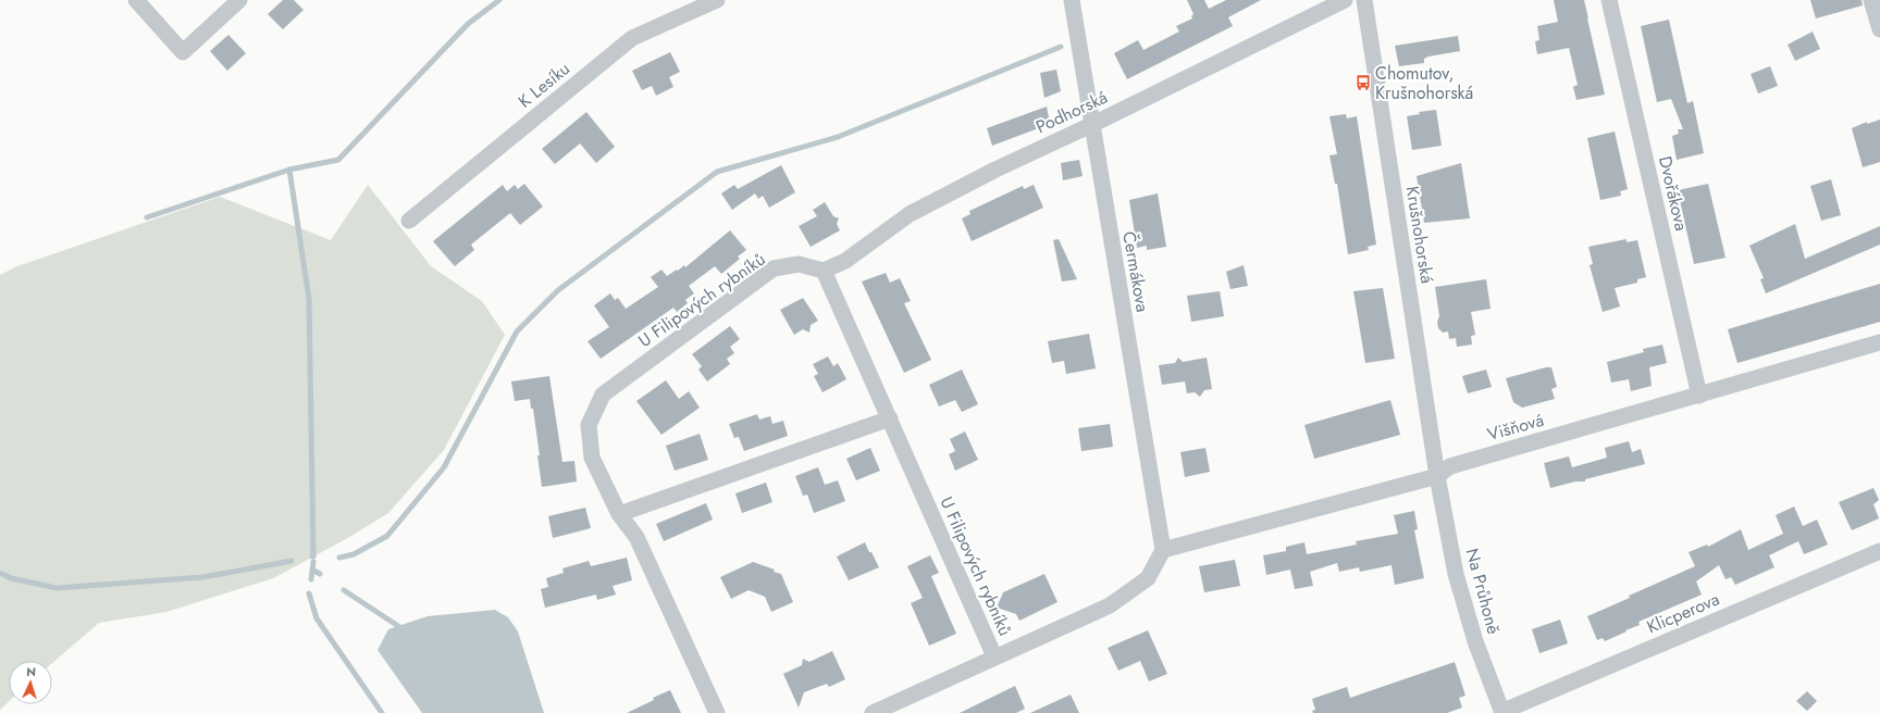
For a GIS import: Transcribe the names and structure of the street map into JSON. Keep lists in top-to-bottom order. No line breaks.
{"streets":{"street":["K Lesíku","Podhorská","Dvořákova","Krušnohorská","Čermákova","U Filipových rybníků","Višňová","Na Průhoně","Klicperova"]},"crossings":[["Podhorská","Čermákova"],["Podhorská","U Filipových rybníků"],["Dvořákova","Višňová"],["Krušnohorská","Višňová"],["Krušnohorská","Na Průhoně"],["Čermákova","U Filipových rybníků"],["Čermákova","Višňová"],["U Filipových rybníků","Višňová"],["Višňová","Na Průhoně"],["Na Průhoně","Klicperova"]],"places":{"bus stop":["Chomutov, Krušnohorská"]},"north":"top"}
